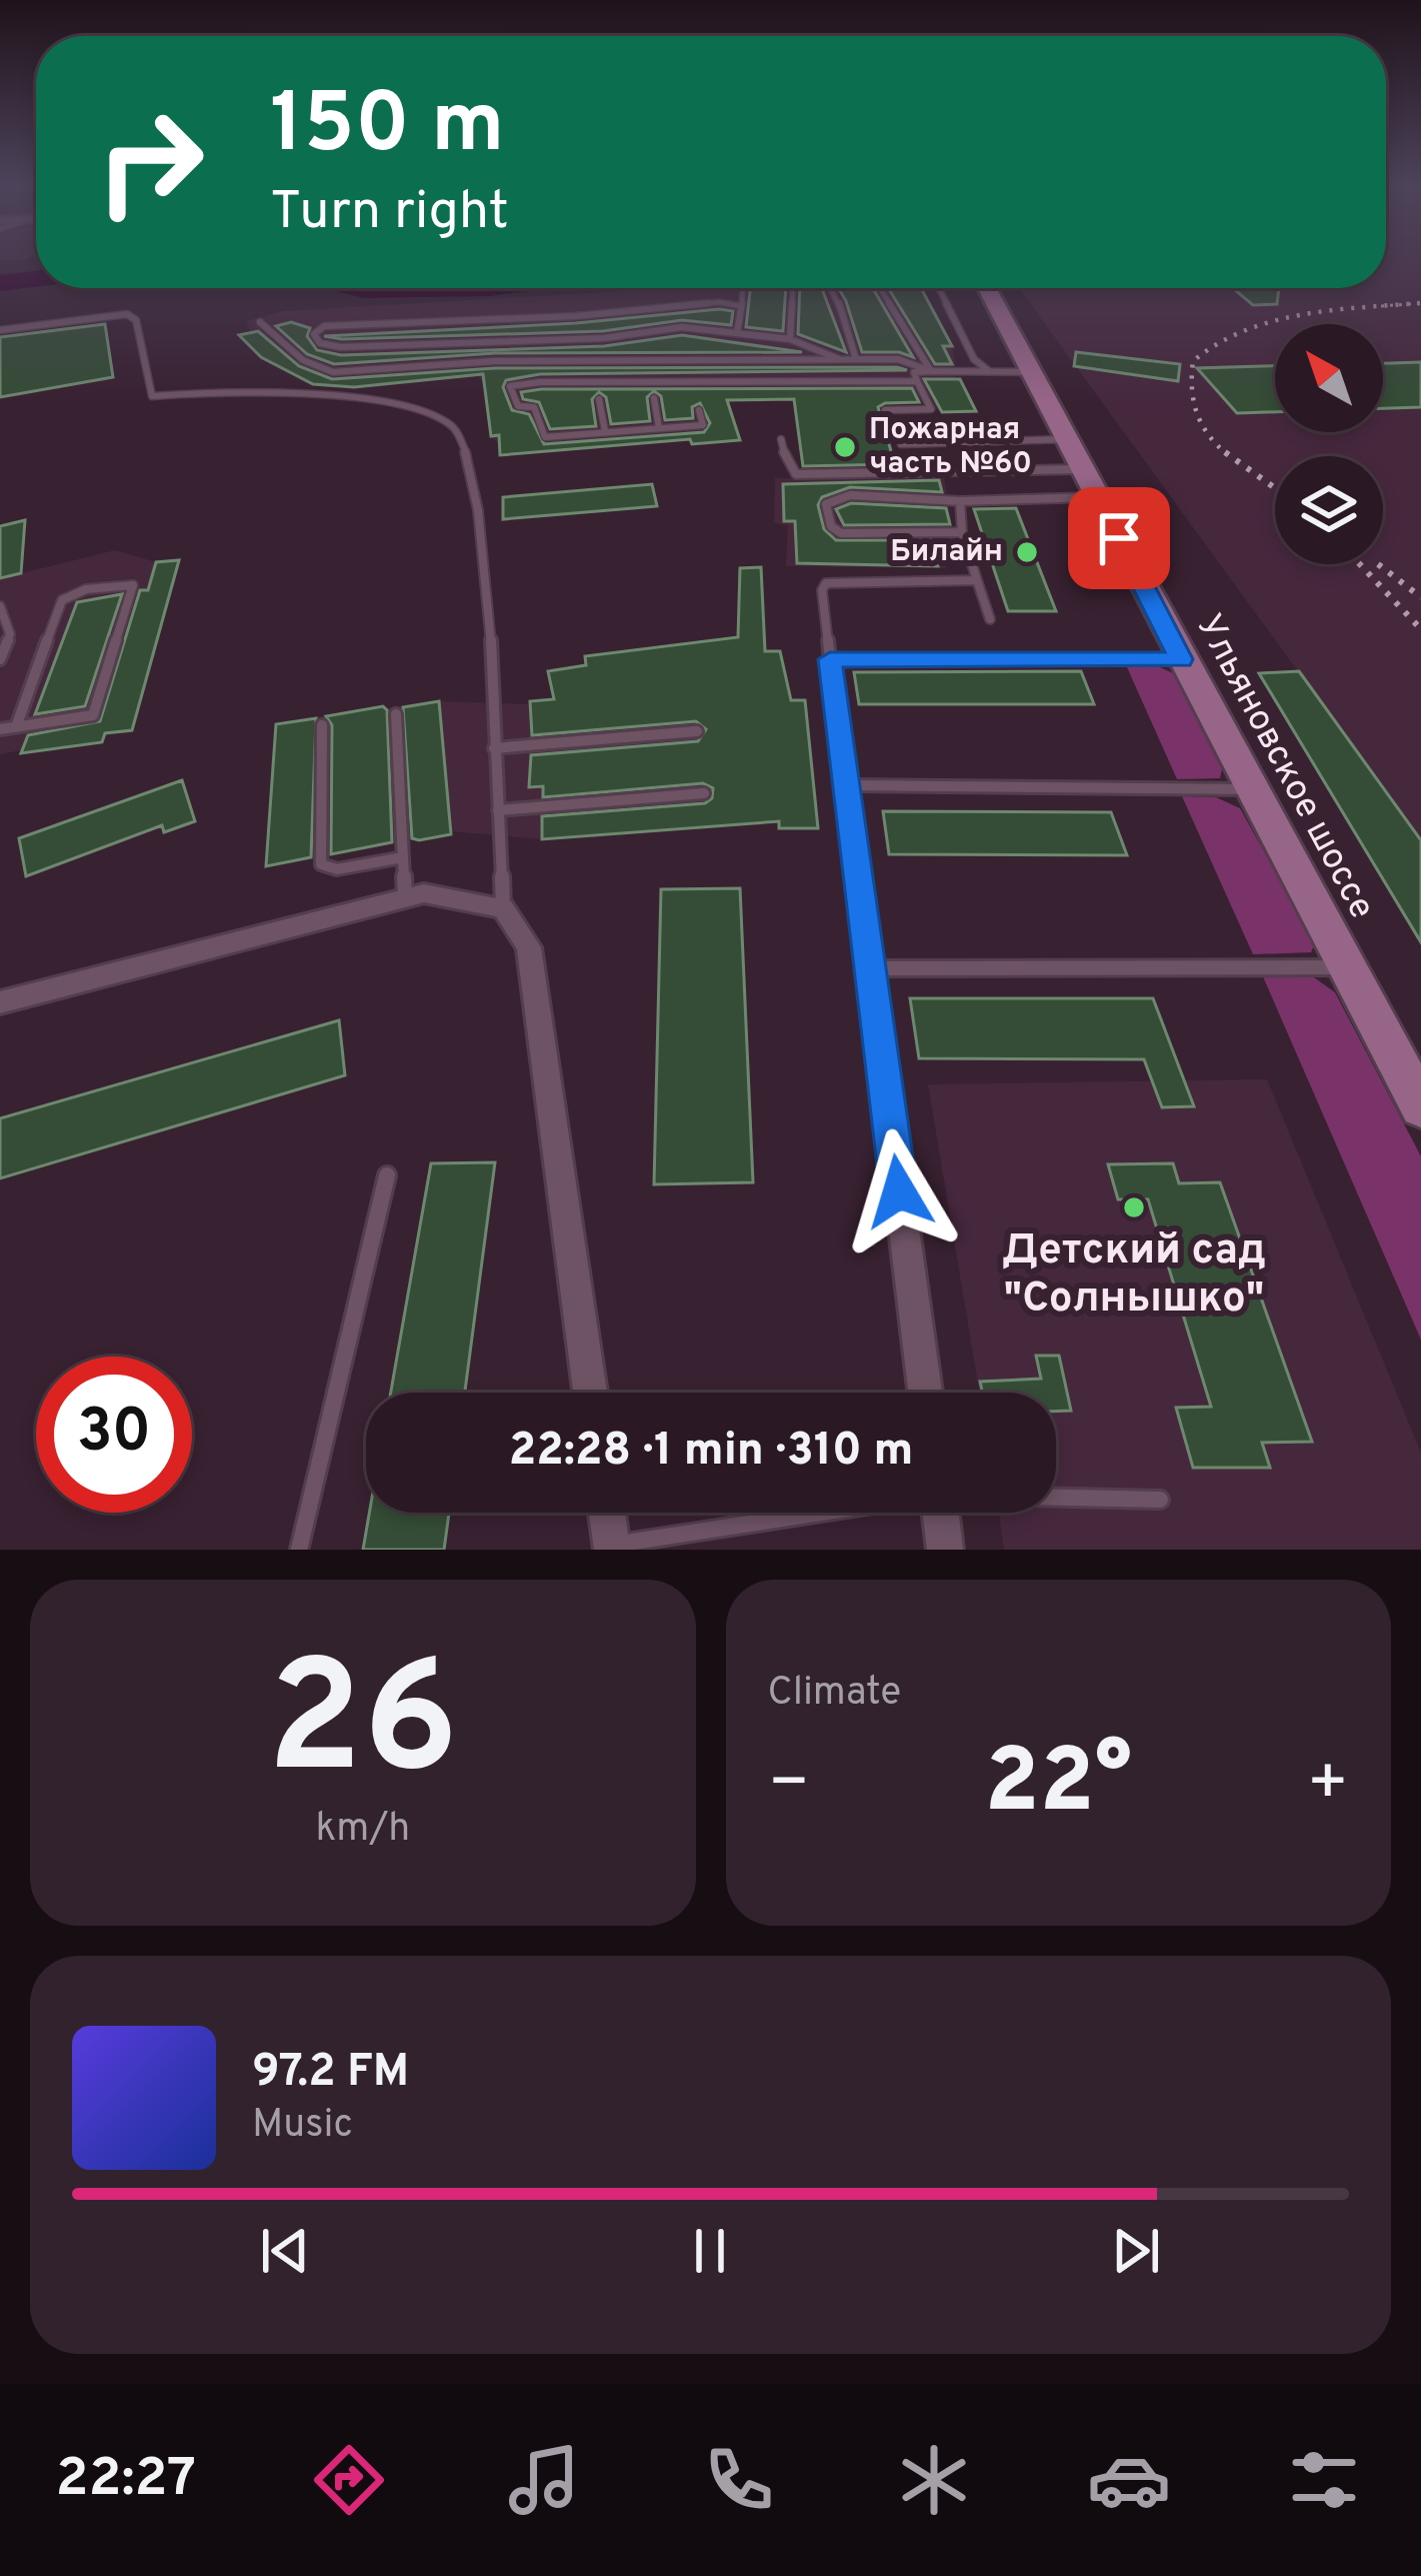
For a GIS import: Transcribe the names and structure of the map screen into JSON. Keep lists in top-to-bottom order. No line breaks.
{"streets":{"main road":["Ульяновское шоссе"]},"places":["Пожарная часть №60","Билайн","Детский сад \"Солнышко\""],"north":"top left","page":{"turn":["150 m","Turn right"],"limit":"30","trip":"22:28 · 1 min · 310 m","tile":[["26","km/h"],"Climate"],"heat":["−","22°","+"],"song":["97.2 FM","Music"],"tabs":"22:27"}}
